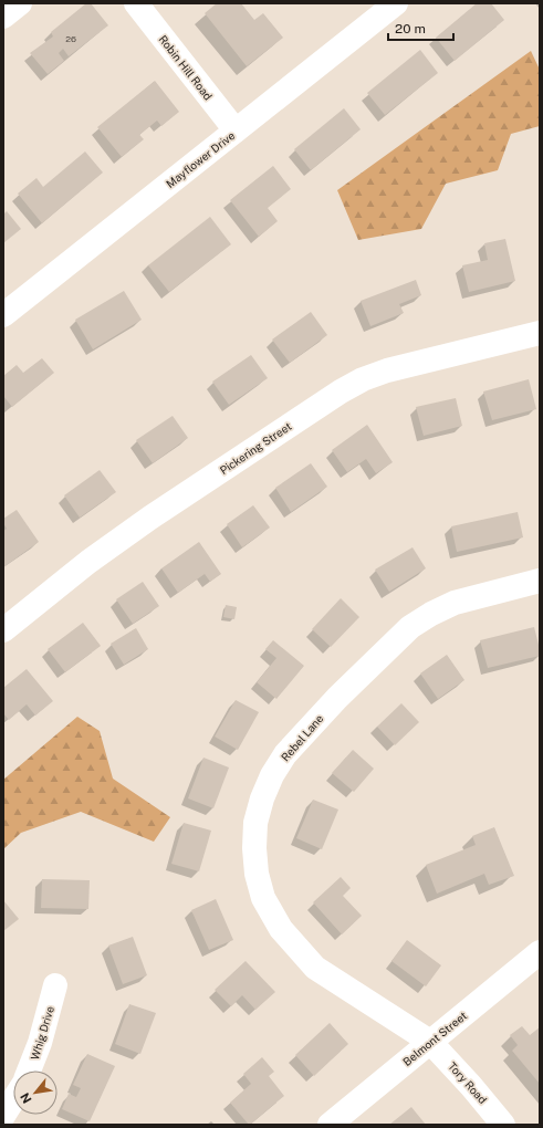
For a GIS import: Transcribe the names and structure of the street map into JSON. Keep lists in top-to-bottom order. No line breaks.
{"streets":{"street":["Robin Hill Road","Mayflower Drive","Pickering Street","Rebel Lane","Whig Drive","Belmont Street","Tory Road"]},"crossings":[["Robin Hill Road","Mayflower Drive"],["Rebel Lane","Belmont Street"],["Rebel Lane","Tory Road"],["Belmont Street","Tory Road"]],"house_numbers":["26"],"scale_bar":"20 m","north":"bottom left"}
